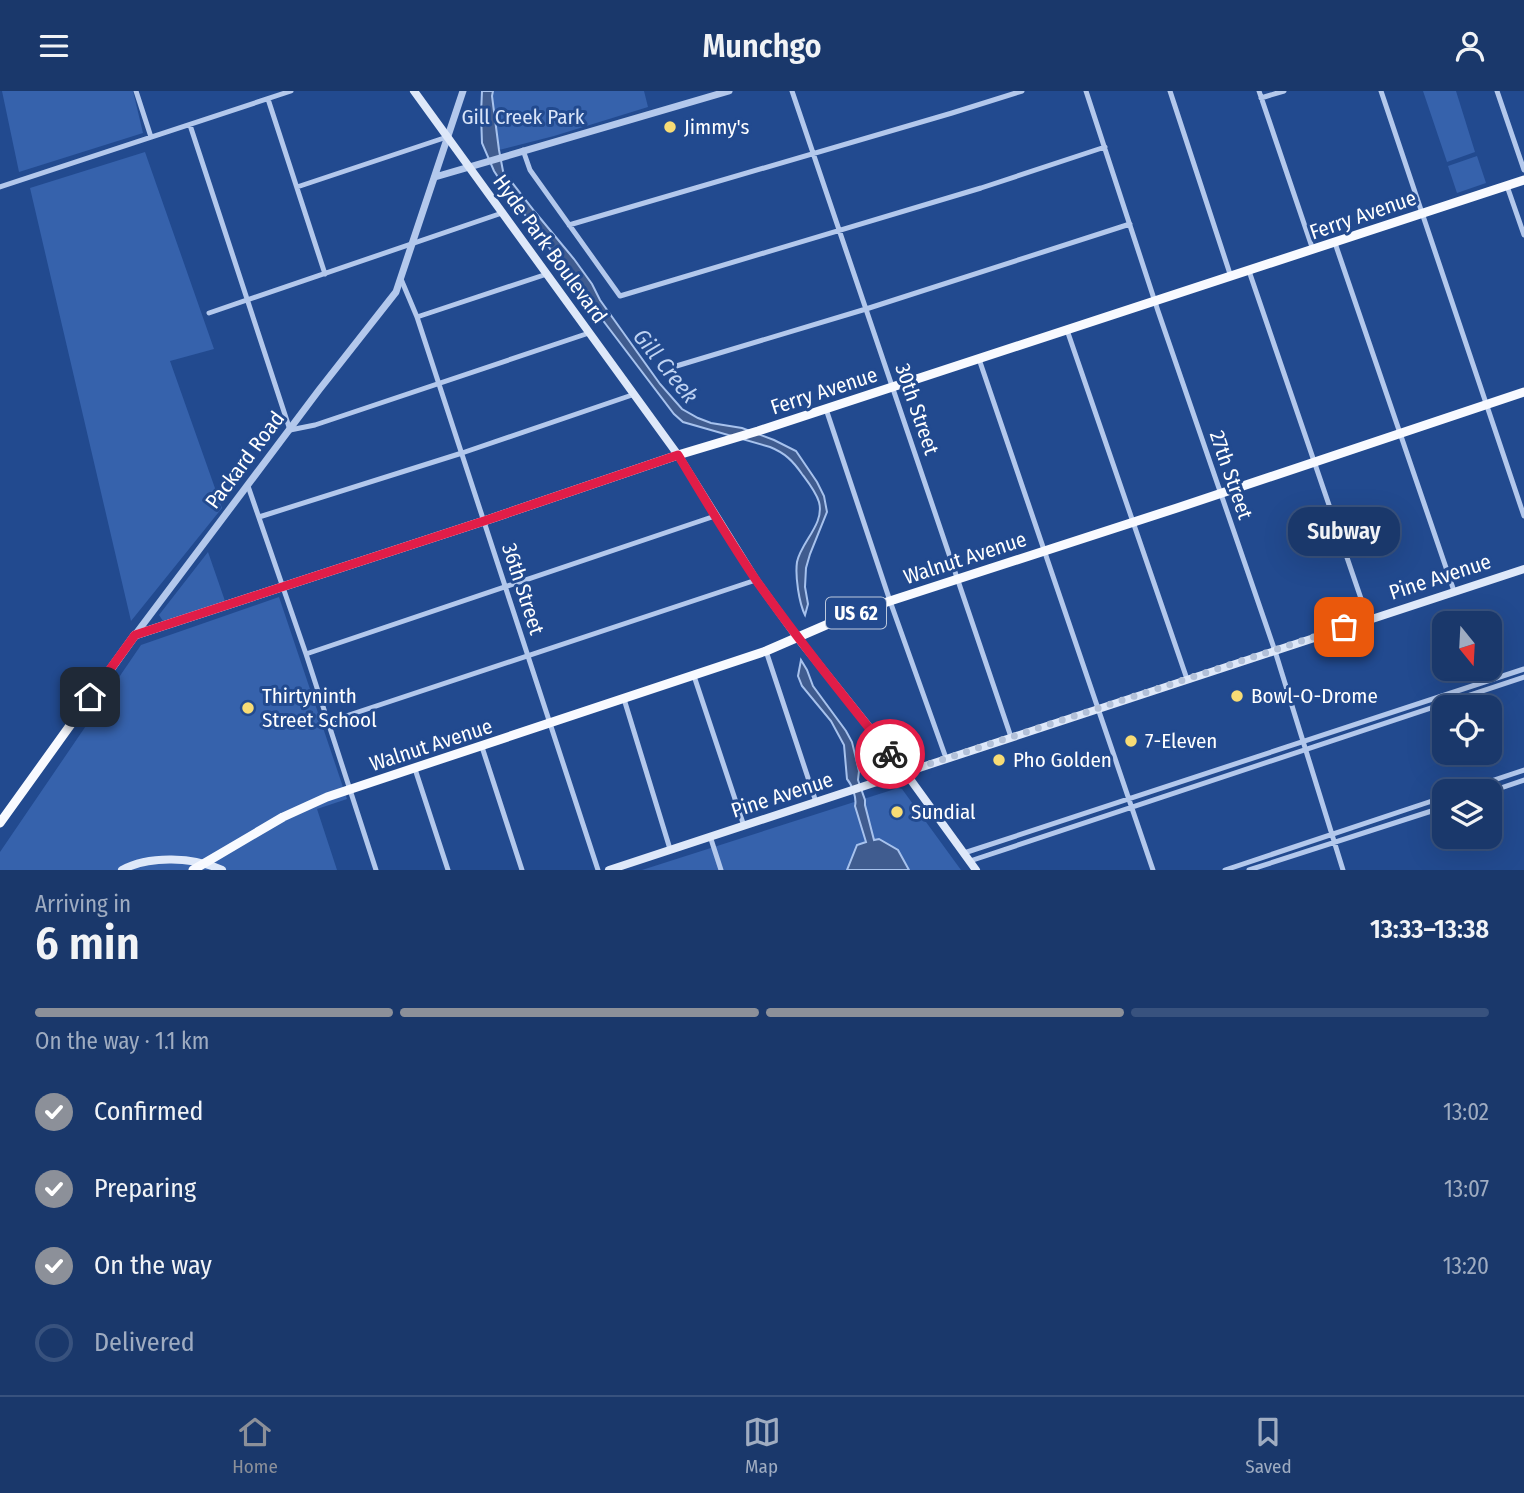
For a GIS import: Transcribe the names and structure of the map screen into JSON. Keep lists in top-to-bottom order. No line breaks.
{"streets":{"main road":["Ferry Avenue","Hyde Park Boulevard","Packard Road","Walnut Avenue","Pine Avenue","US 62"],"street":["30th Street","27th Street","36th Street"]},"crossings":[["Ferry Avenue","Hyde Park Boulevard"],["Ferry Avenue","30th Street"],["Ferry Avenue","Packard Road"],["Ferry Avenue","27th Street"],["Ferry Avenue","36th Street"],["Hyde Park Boulevard","Packard Road"],["Hyde Park Boulevard","Walnut Avenue"],["Hyde Park Boulevard","Pine Avenue"],["30th Street","Walnut Avenue"],["30th Street","Pine Avenue"],["Packard Road","36th Street"],["27th Street","Walnut Avenue"],["27th Street","Pine Avenue"],["Walnut Avenue","36th Street"]],"water":["Gill Creek"],"parks":["Gill Creek Park"],"places":["Jimmy's","Subway","Bowl-O-Drome","Thirtyninth Street School","7-Eleven","Pho Golden","Sundial"],"north":"bottom","page":{"header":"Munchgo","bubble":"Subway","heading":["6 min","Arriving in","13:33–13:38"],"bar":"On the way · 1.1 km","list":[["Confirmed","13:02"],["Preparing","13:07"],["On the way","13:20"],"Delivered"],"tabs":["Home","Map","Saved"]}}
